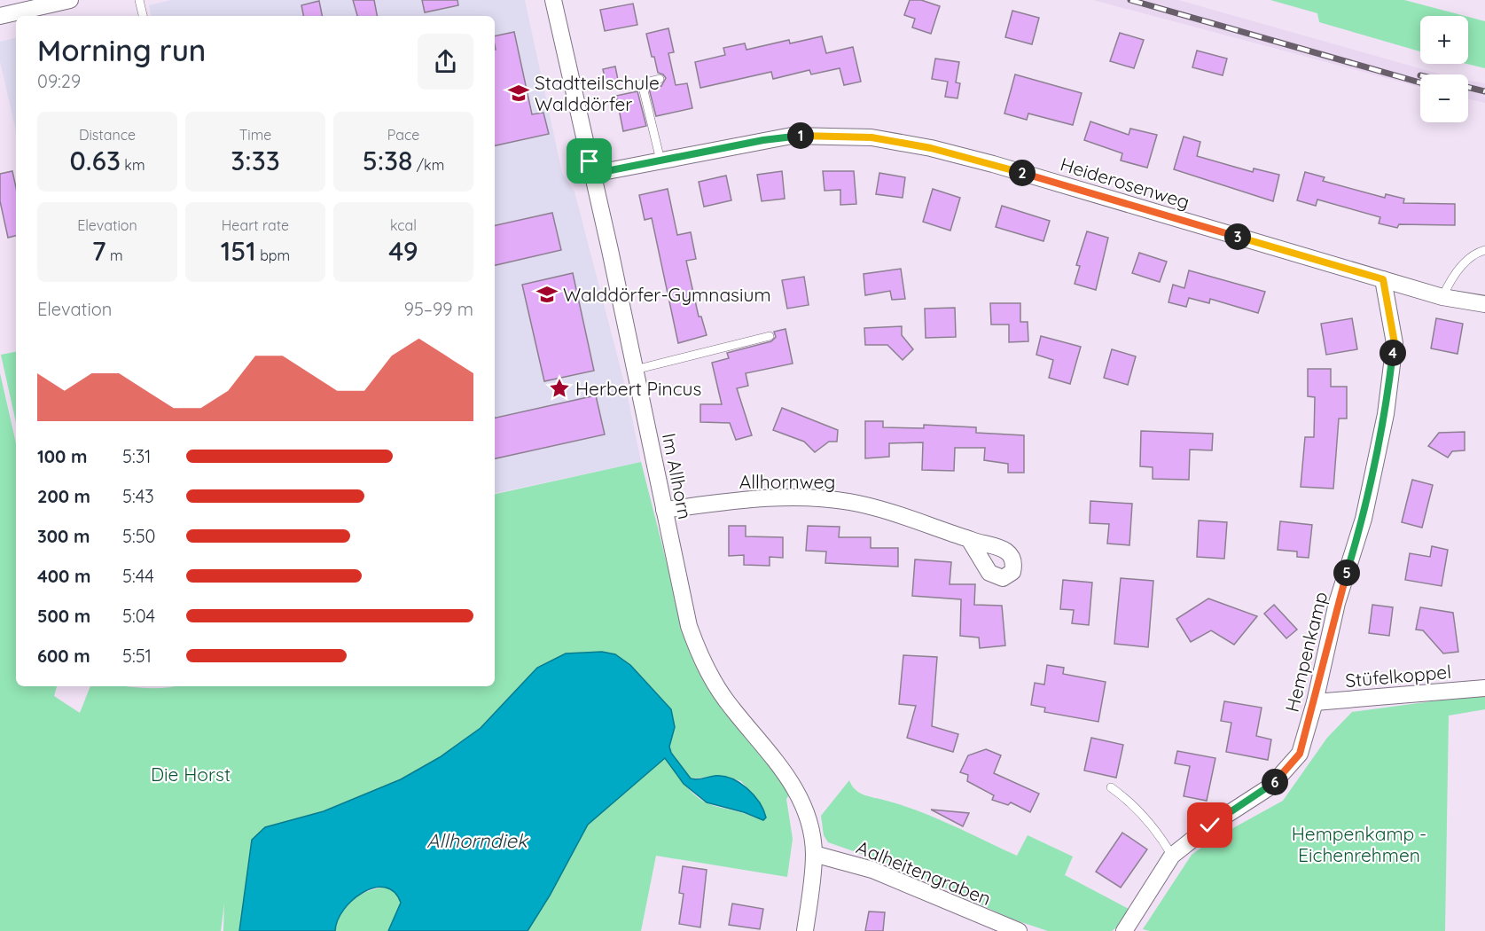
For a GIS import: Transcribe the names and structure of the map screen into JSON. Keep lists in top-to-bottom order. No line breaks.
{"streets":{"street":["Heiderosenweg","Im Allhorn","Allhornweg","Hempenkamp","Stüfelkoppel","Aalheitengraben"]},"crossings":[["Heiderosenweg","Im Allhorn"],["Heiderosenweg","Hempenkamp"],["Im Allhorn","Allhornweg"],["Im Allhorn","Aalheitengraben"],["Hempenkamp","Stüfelkoppel"]],"water":["Allhorndiek"],"parks":["Die Horst","Hempenkamp - Eichenrehmen"],"places":{"school or university":["Stadtteilschule Walddörfer","Walddörfer-Gymnasium"],"place":["Herbert Pincus"]},"page":{"map_buttons":["+","−"],"heading":["Morning run","09:29"],"stats":[["Distance","0.63 km"],["Time","3:33"],["Pace","5:38 /km"],["Elevation","7 m"],["Heart rate","151 bpm"],["kcal","49"]],"pins":["1","2","3","4","5","6"],"chart":["Elevation","95–99 m"],"list":[{"name":"100 m","note":"5:31"},{"name":"200 m","note":"5:43"},{"name":"300 m","note":"5:50"},{"name":"400 m","note":"5:44"},{"name":"500 m","note":"5:04"},{"name":"600 m","note":"5:51"}]}}
